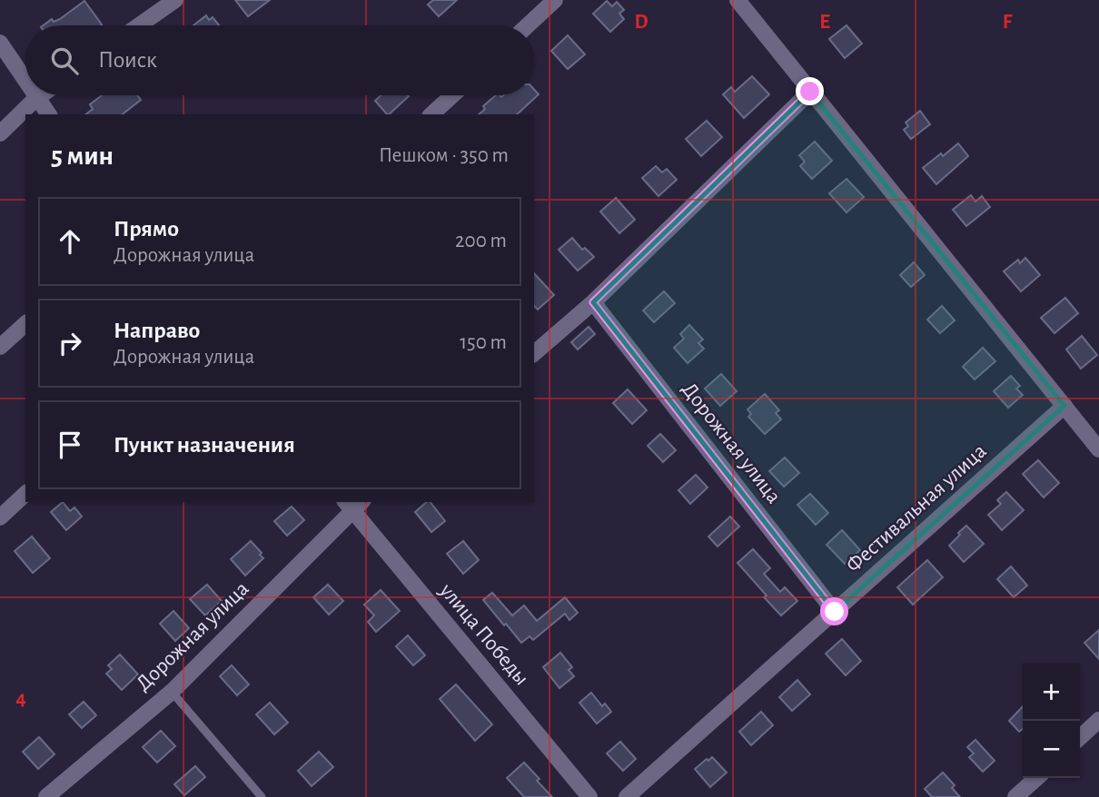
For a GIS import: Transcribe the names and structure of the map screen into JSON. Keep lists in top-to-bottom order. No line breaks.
{"streets":{"street":["Дорожная улица","Фестивальная улица","улица Победы"]},"crossings":[["Дорожная улица","Фестивальная улица"],["Дорожная улица","улица Победы"]],"page":{"search":"Поиск","heading":["5 мин","Пешком · 350 m"],"list":[["Прямо","Дорожная улица","200 m"],["Направо","Дорожная улица","150 m"],"Пункт назначения"],"map_buttons":["+","−"]},"grid":{"columns":["D","E","F"],"rows":["4"]}}
